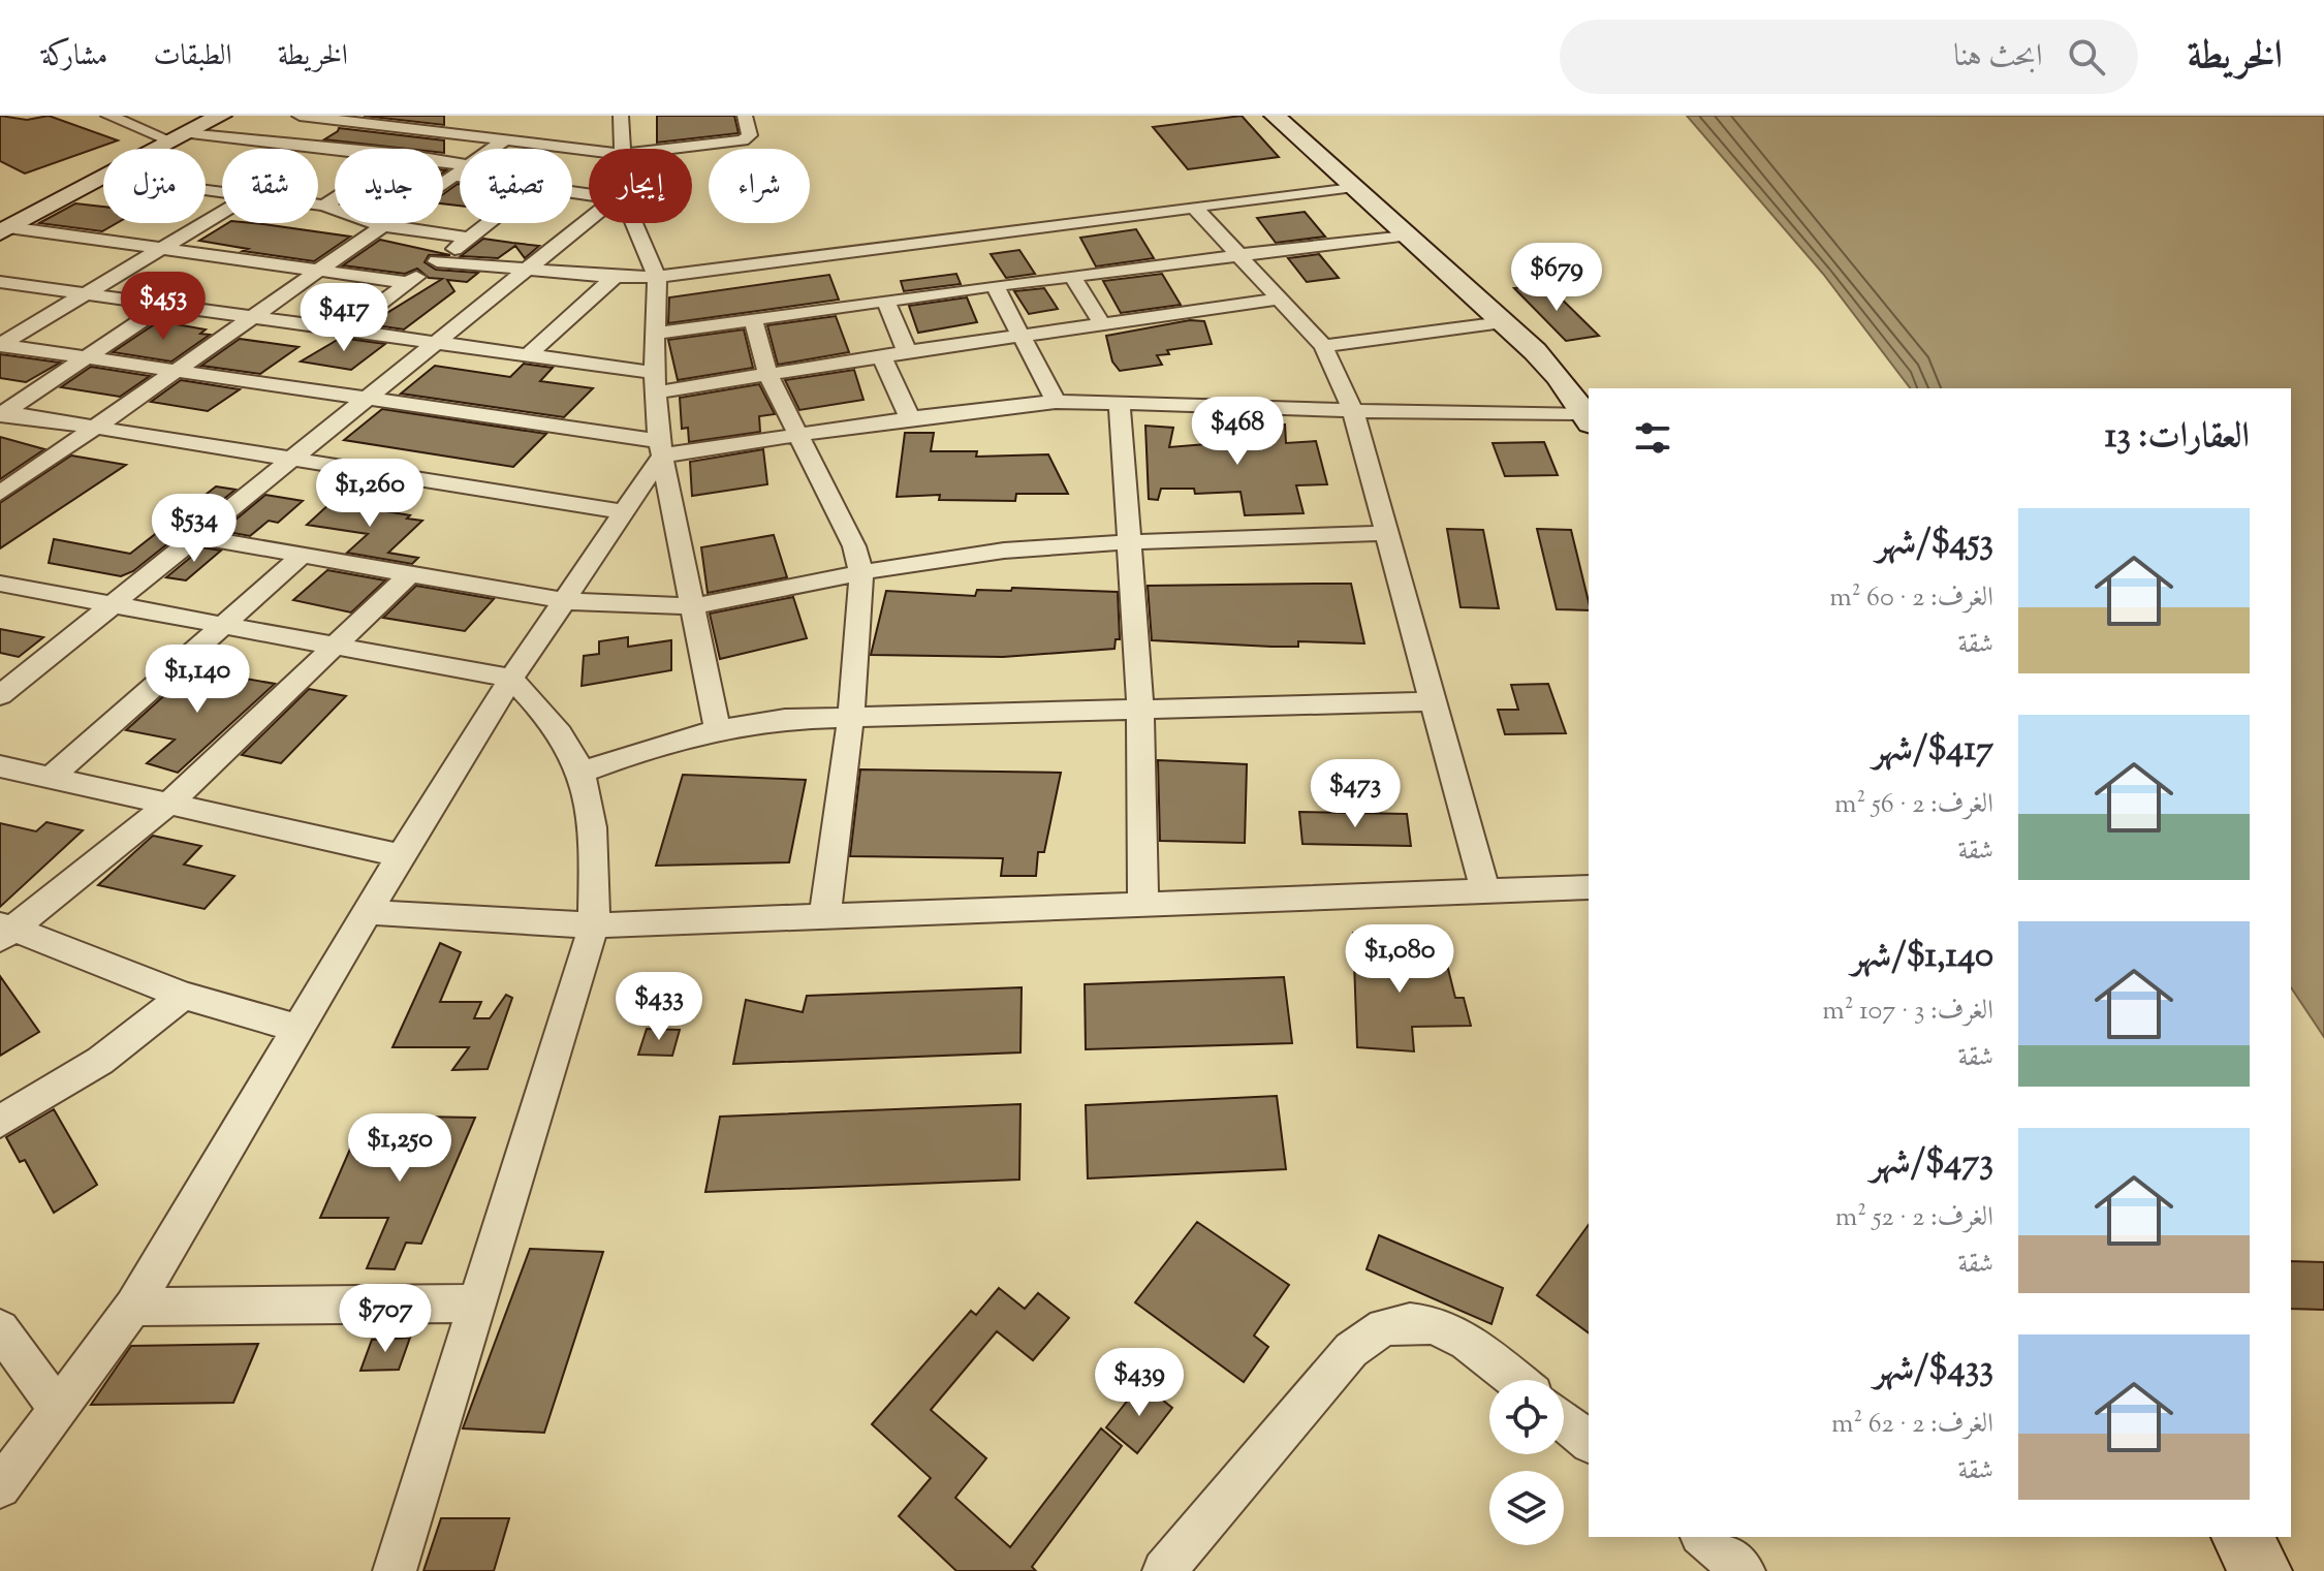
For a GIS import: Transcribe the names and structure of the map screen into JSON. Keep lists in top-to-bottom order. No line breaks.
{"page":{"header":"الخريطة","search":"ابحث هنا","nav":["الخريطة","الطبقات","مشاركة"],"chip":["شراء","إيجار","تصفية","جديد","شقة","منزل"],"price":["$679","$453","$417","$468","$1,260","$534","$1,140","$473","$1,080","$433","$1,250","$707","$439"],"heading":"العقارات: 13","list":[{"name":"$453/شهر","note":"الغرف: 2 · 60 m² · شقة"},{"name":"$417/شهر","note":"الغرف: 2 · 56 m² · شقة"},{"name":"$1,140/شهر","note":"الغرف: 3 · 107 m² · شقة"},{"name":"$473/شهر","note":"الغرف: 2 · 52 m² · شقة"},{"name":"$433/شهر","note":"الغرف: 2 · 62 m² · شقة"}]}}
